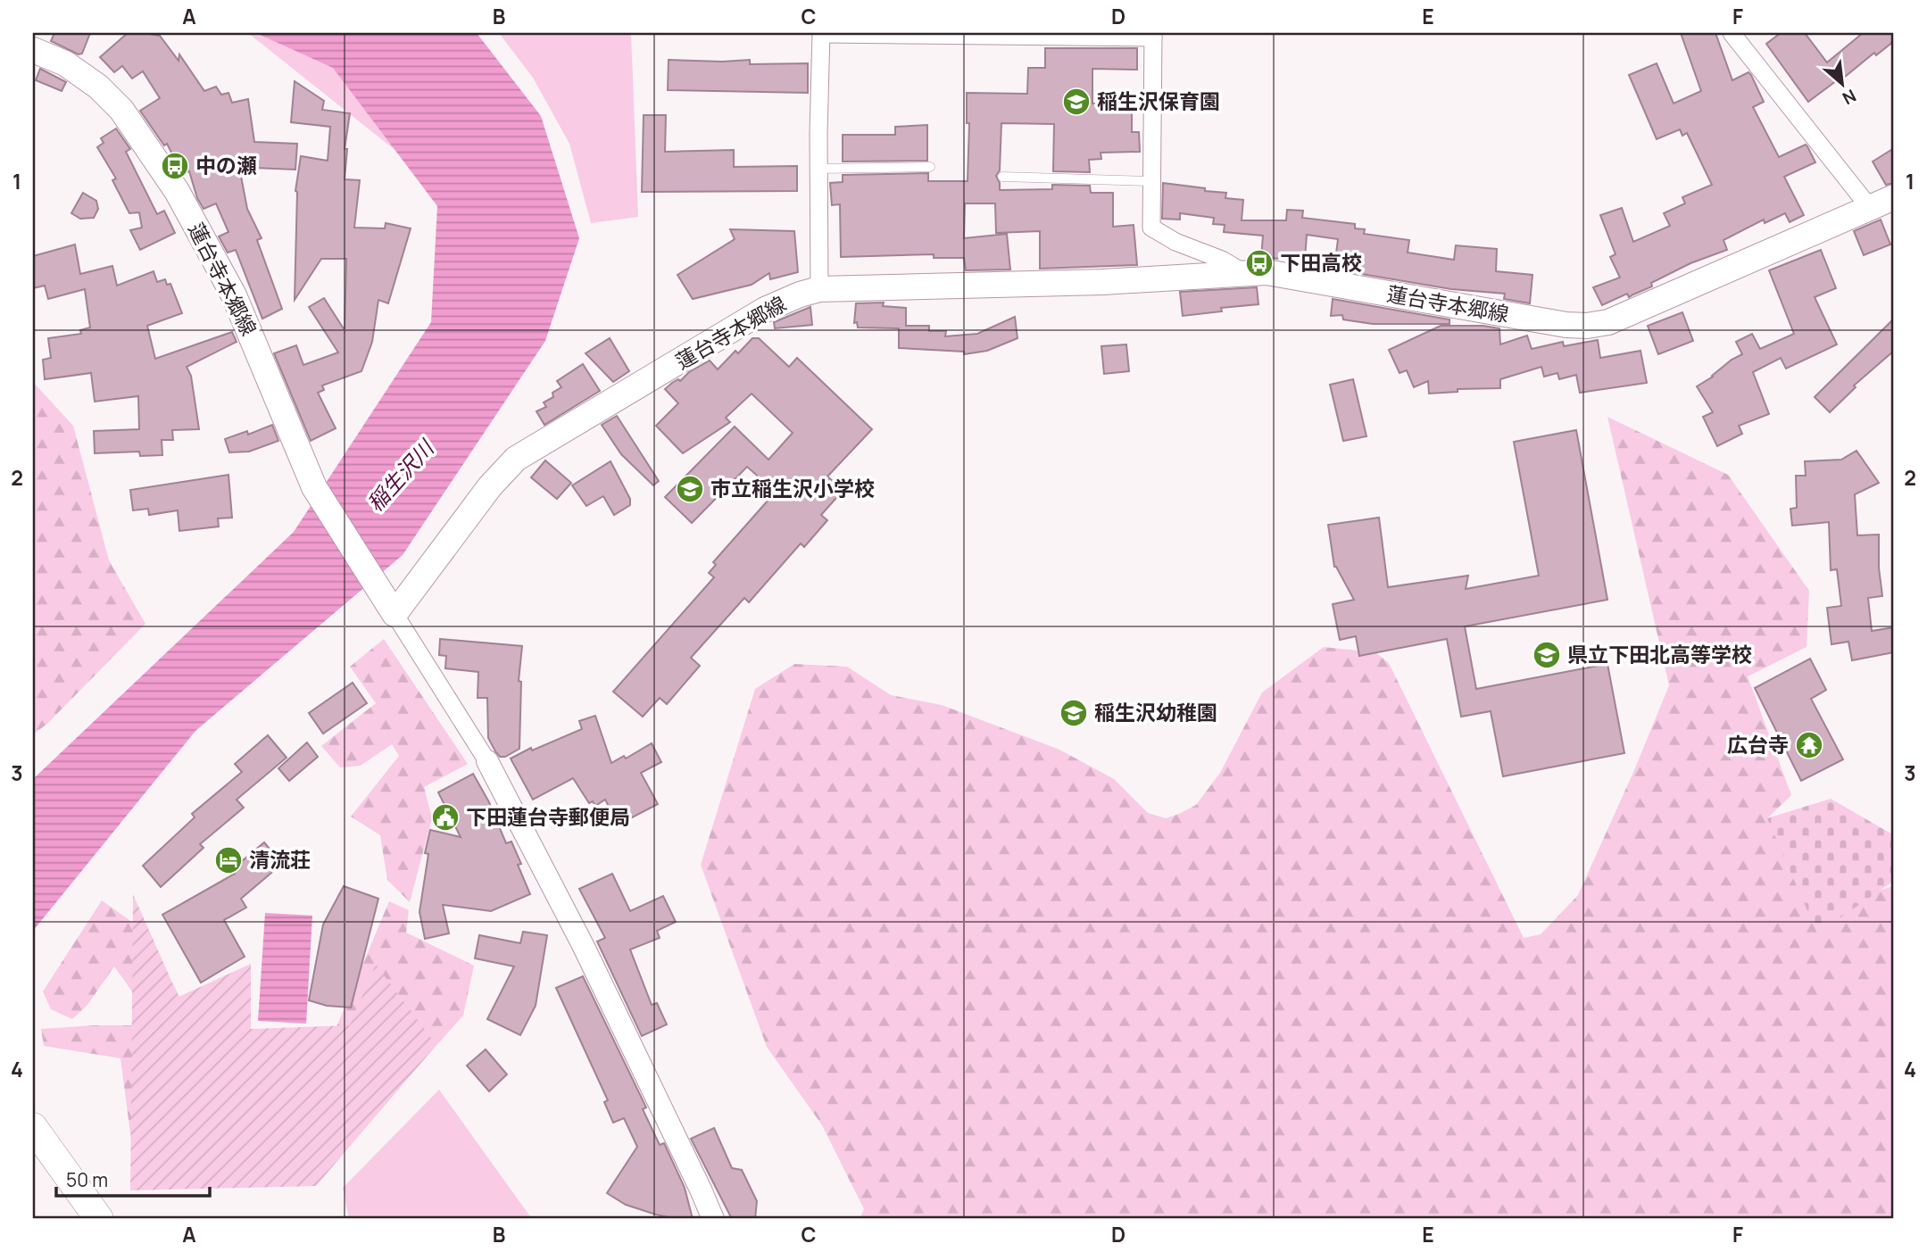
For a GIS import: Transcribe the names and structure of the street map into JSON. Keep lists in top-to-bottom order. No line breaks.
{"streets":{"main road":["蓮台寺本郷線"]},"water":["稲生沢川"],"places":{"school or university":["稲生沢保育園","市立稲生沢小学校","県立下田北高等学校","稲生沢幼稚園"],"bus stop":["中の瀬","下田高校"],"temple":["広台寺"],"public building":["下田蓮台寺郵便局"],"hotel":["清流荘"]},"scale_bar":"50 m","north":"bottom right","grid":{"columns":["A","B","C","D","E","F"],"rows":["1","2","3","4"]}}
